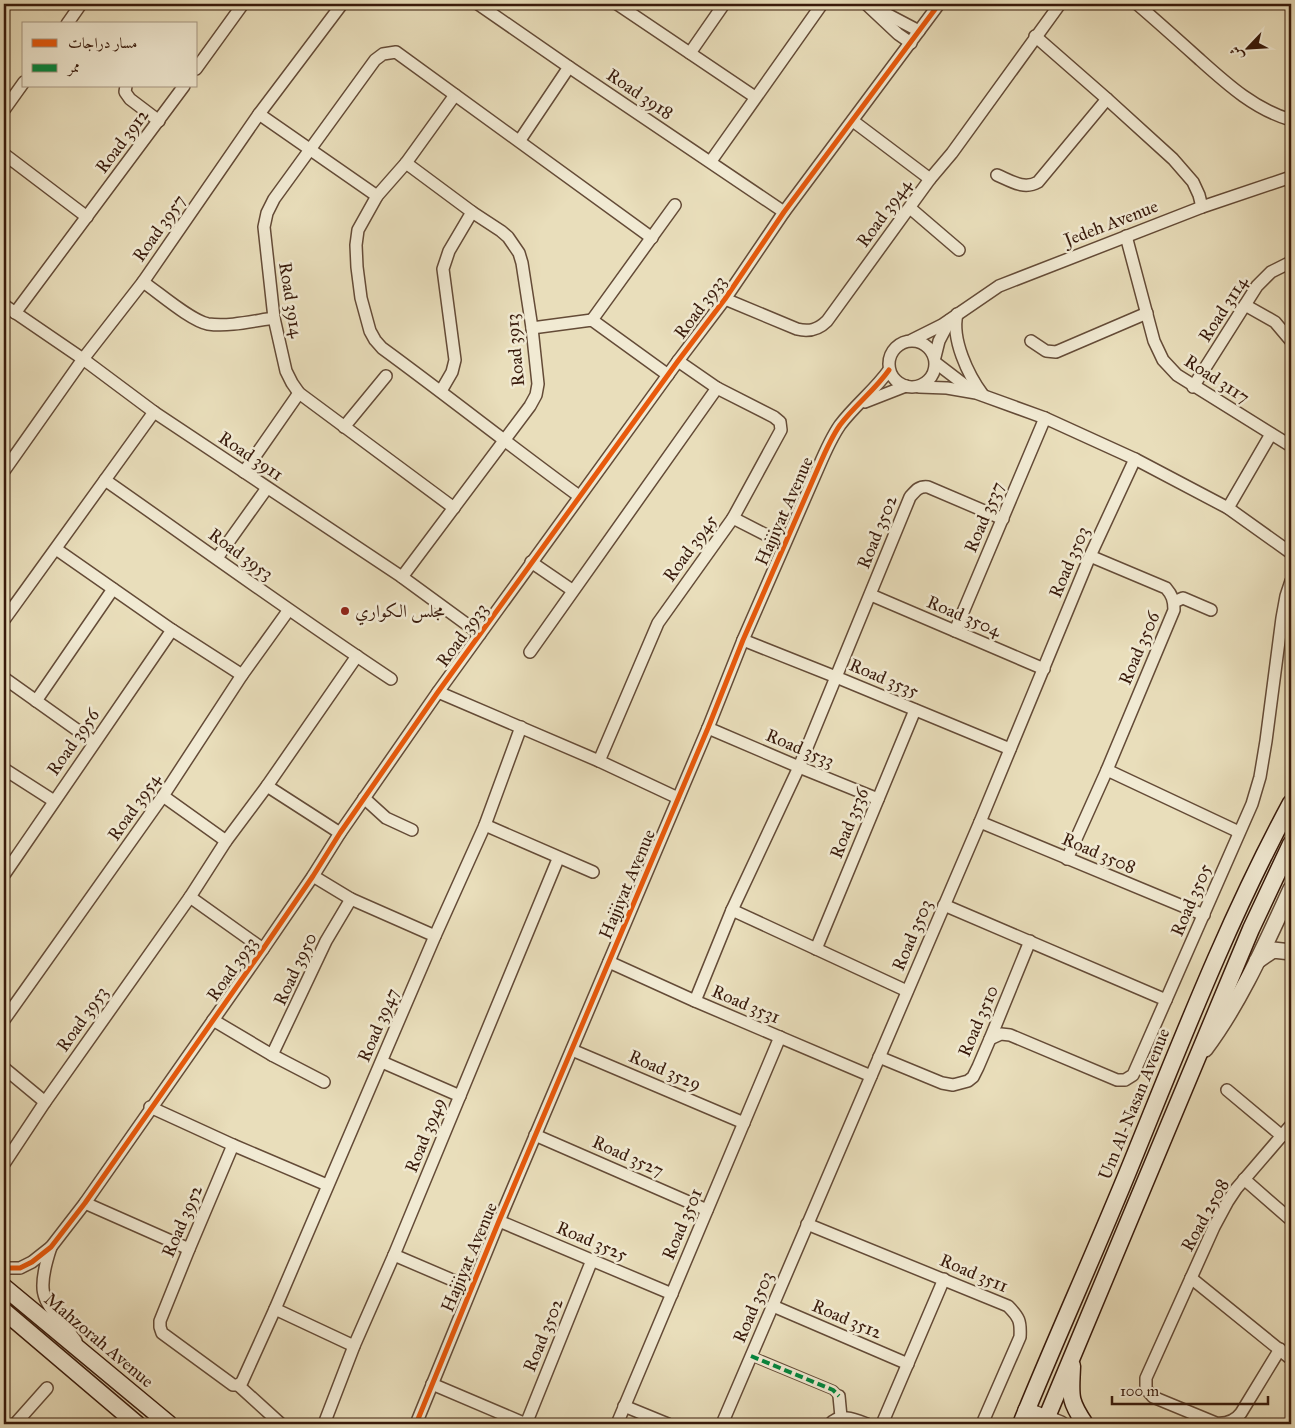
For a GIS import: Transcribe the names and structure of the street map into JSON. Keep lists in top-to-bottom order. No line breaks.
{"streets":{"main road":["Um Al-Nasan Avenue","Mahzorah Avenue"],"street":["Road 3918","Road 3912","Road 3944","Jedeh Avenue","Road 3957","Road 3914","Road 3933","Road 3114","Road 3913","Road 3117","Road 3911","Hajjiyat Avenue","Road 3537","Road 3502","Road 3945","Road 3953","Road 3503","Road 3504","Road 3506","Road 3535","Road 3956","Road 3533","Road 3954","Road 3536","Road 3508","Road 3505","Road 3950","Road 3531","Road 3510","Road 3947","Road 3529","Road 3949","Road 3527","Road 2508","Road 3952","Road 3501","Road 3525","Road 3511","Road 3512"]},"crossings":[["Road 3918","Road 3933"],["Road 3912","Road 3911"],["Road 3944","Road 3933"],["Jedeh Avenue","Road 3117"],["Jedeh Avenue","Hajjiyat Avenue"],["Road 3957","Road 3911"],["Road 3914","Road 3913"],["Road 3933","Road 3911"],["Road 3933","Road 3945"],["Road 3933","Mahzorah Avenue"],["Road 3114","Road 3117"],["Road 3913","Road 3911"],["Hajjiyat Avenue","Road 3535"],["Hajjiyat Avenue","Road 3533"],["Hajjiyat Avenue","Road 3531"],["Hajjiyat Avenue","Road 3529"],["Hajjiyat Avenue","Road 3527"],["Hajjiyat Avenue","Road 3525"],["Road 3537","Road 3502"],["Road 3537","Road 3504"],["Road 3502","Road 3504"],["Road 3502","Road 3535"],["Road 3502","Road 3525"],["Road 3953","Road 3954"],["Road 3503","Road 3504"],["Road 3503","Road 3506"],["Road 3503","Road 3535"],["Road 3503","Road 3508"],["Road 3503","Road 3531"],["Road 3503","Road 3510"],["Road 3503","Road 3511"],["Road 3503","Road 3512"],["Road 3506","Road 3508"],["Road 3535","Road 3536"],["Road 3533","Road 3536"],["Road 3508","Road 3505"],["Road 3505","Road 3510"],["Road 3531","Road 3501"],["Road 3947","Road 3952"],["Road 3529","Road 3501"],["Road 3527","Road 3501"],["Road 3501","Road 3525"]],"places":["مجلس الكواري"],"legend":["مسار دراجات","ممر"],"scale_bar":"100 m","north":"bottom left"}
